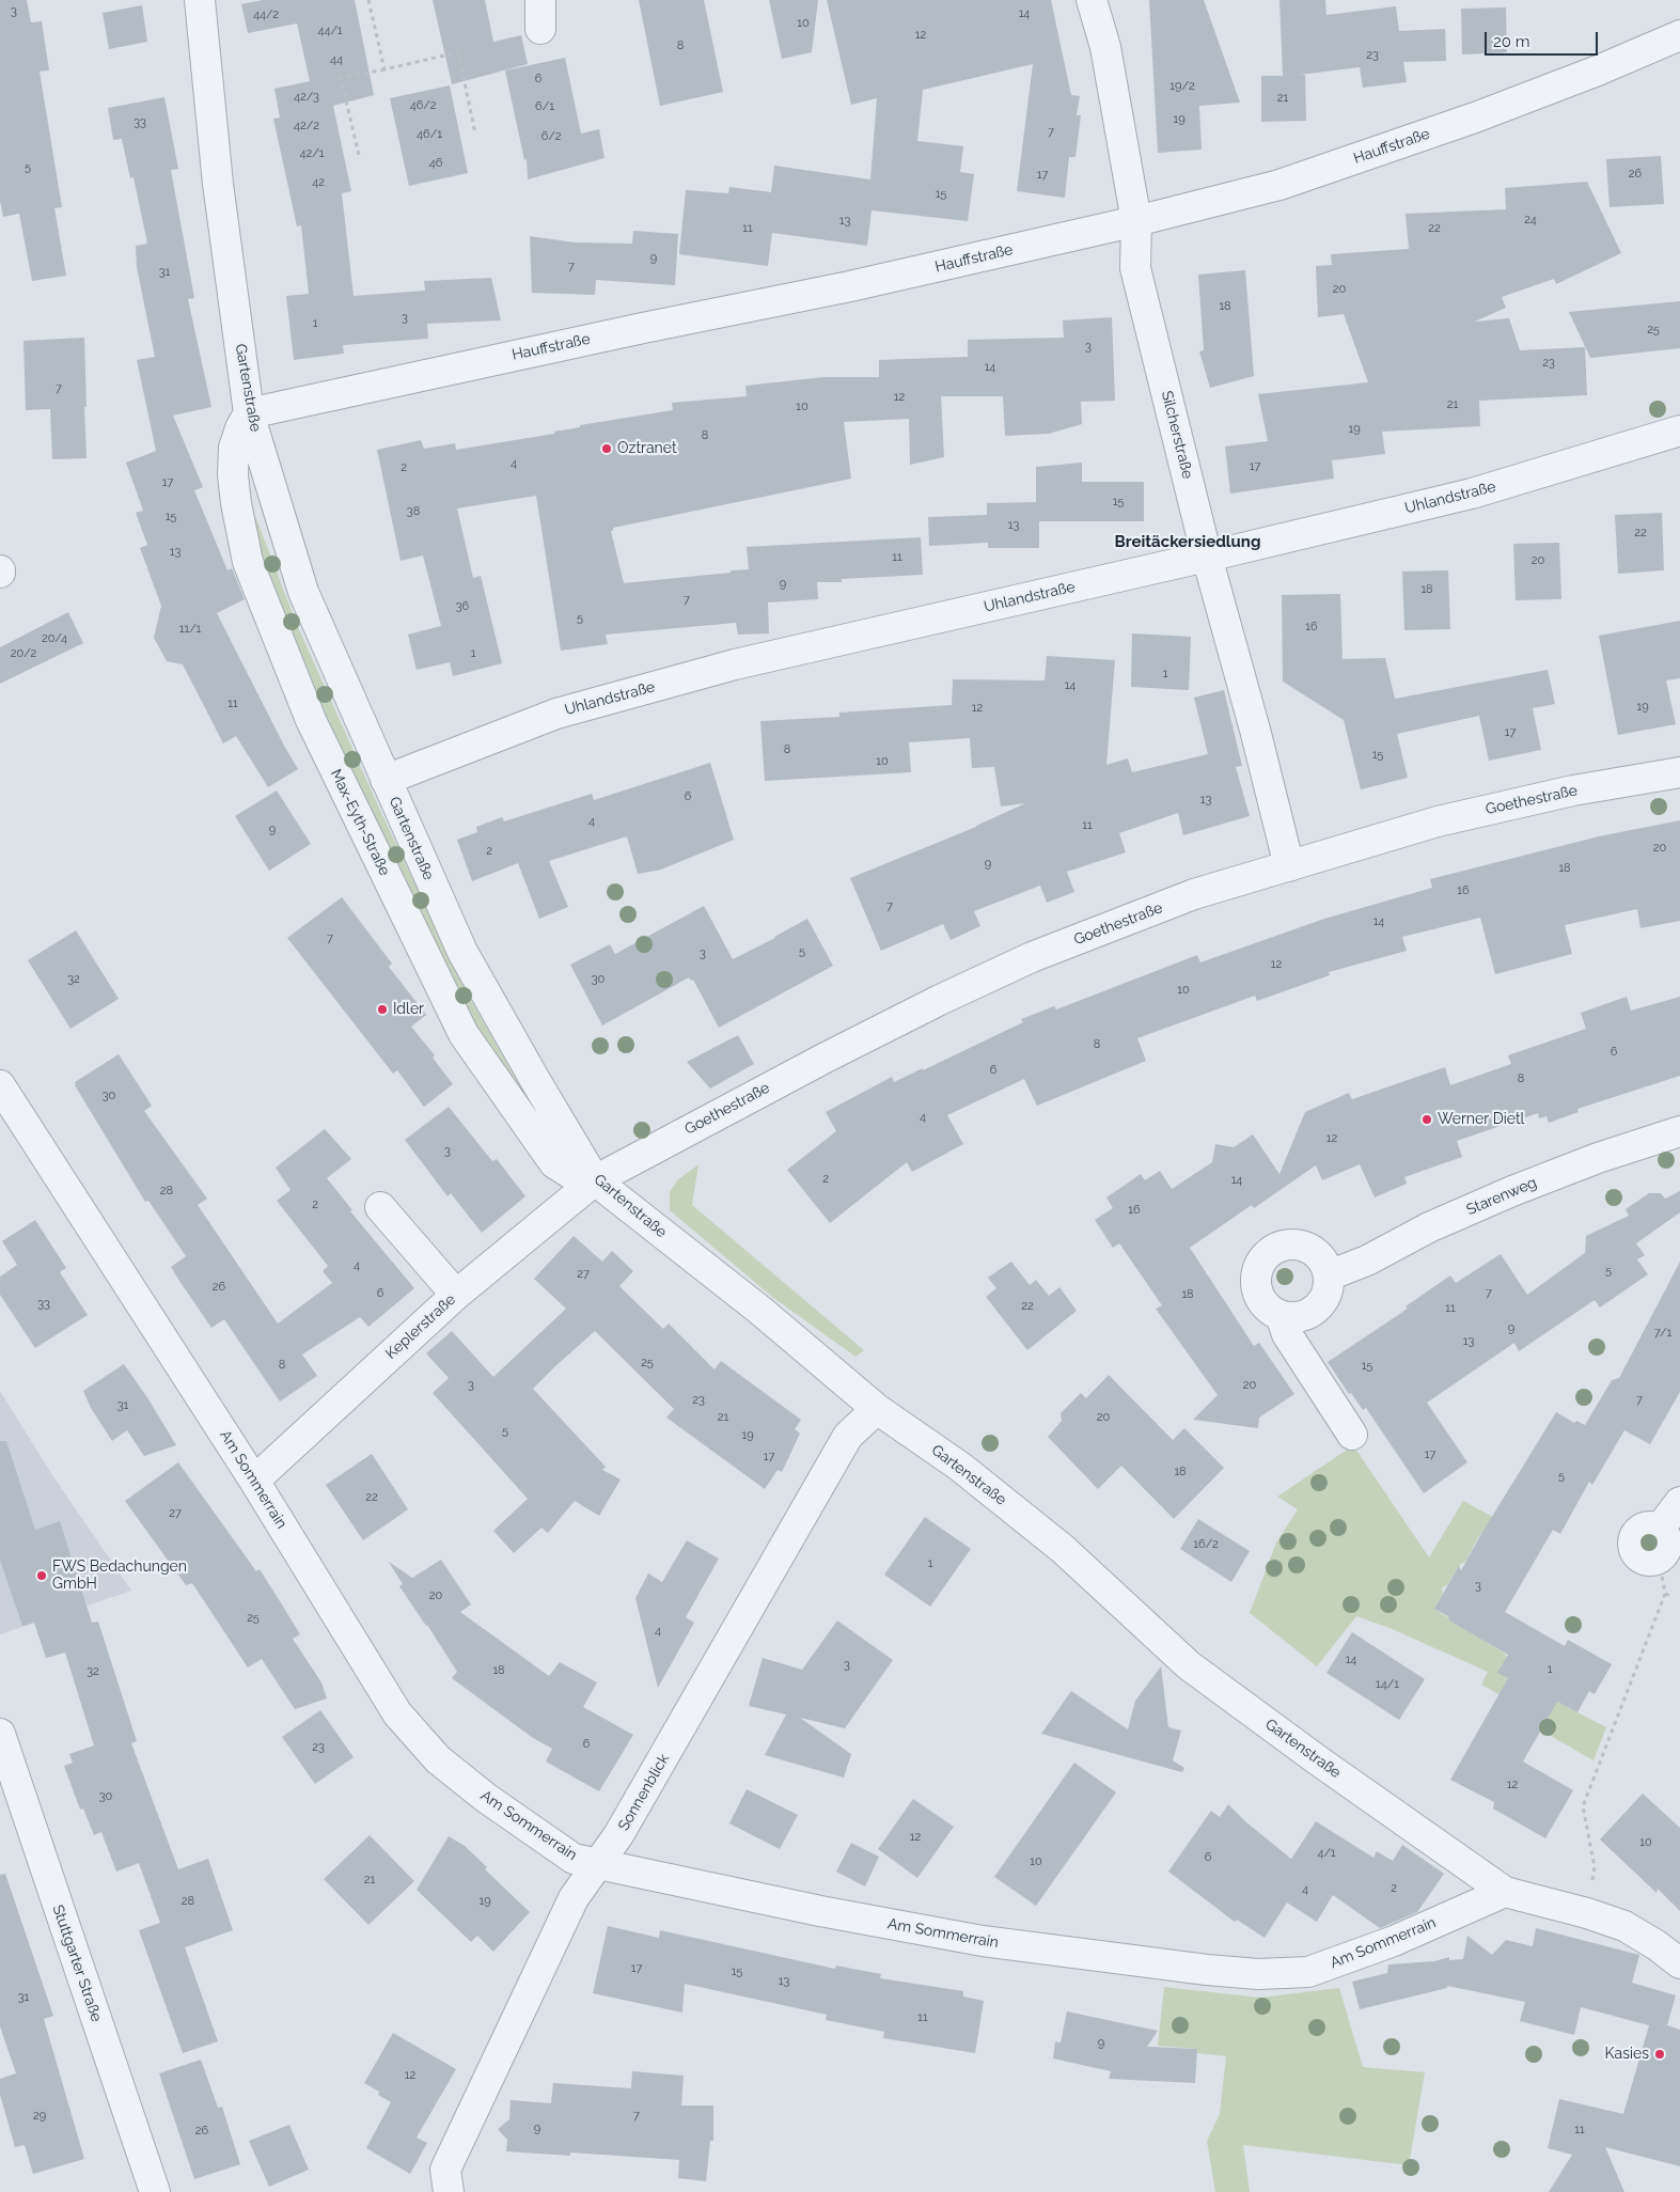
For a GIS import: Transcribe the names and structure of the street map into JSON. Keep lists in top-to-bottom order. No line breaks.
{"streets":{"street":["Hauffstraße","Gartenstraße","Silcherstraße","Uhlandstraße","Goethestraße","Max-Eyth-Straße","Starenweg","Keplerstraße","Am Sommerrain","Sonnenblick","Stuttgarter Straße"]},"crossings":[["Hauffstraße","Gartenstraße"],["Hauffstraße","Silcherstraße"],["Hauffstraße","Max-Eyth-Straße"],["Gartenstraße","Uhlandstraße"],["Gartenstraße","Goethestraße"],["Gartenstraße","Max-Eyth-Straße"],["Gartenstraße","Keplerstraße"],["Gartenstraße","Am Sommerrain"],["Gartenstraße","Sonnenblick"],["Silcherstraße","Uhlandstraße"],["Silcherstraße","Goethestraße"],["Goethestraße","Max-Eyth-Straße"],["Goethestraße","Keplerstraße"],["Max-Eyth-Straße","Keplerstraße"],["Keplerstraße","Am Sommerrain"],["Am Sommerrain","Sonnenblick"]],"districts":["Breitäckersiedlung"],"places":["Oztranet","Idler","Werner Dietl","FWS Bedachungen GmbH","Kasies"],"house_numbers":["3","14","44/2","10","44/1","12","8","23","44","6","19/2","42/3","21","46/2","6/1","19","33","42/2","7","46/1","6/2","42/1","46","5","26","17","42","15","24","13","11","22","9","7","31","20","18","3","1","25","3","23","14","7","12","21","10","19","8","4","17","2","17","15","38","15","13","22","13","11","20","9","18","7","36","5","16","11/1","20/4","20/2","1","1","14","11","19","12","17","8","15","10","6","13","4","11","9","20","2","9","18","16","7","14","7","5","3","12","32","30","10","8","6","6","8","30","4","12","3","2","14","28","2","16","4","5","27","26","6","7","18","33","22","11","9","7/1","13","25","8","15","3","20","23","7","31","21","20","5","19","17","17","18","5","22","27","16/2","1","3","20","25","4","14","3","1","18","32","14/1","6","23","12","30","12","10","4/1","6","10","21","2","4","28","19","17","15","13","31","11","9","12","29","7","9","11","26"],"scale_bar":"20 m"}
